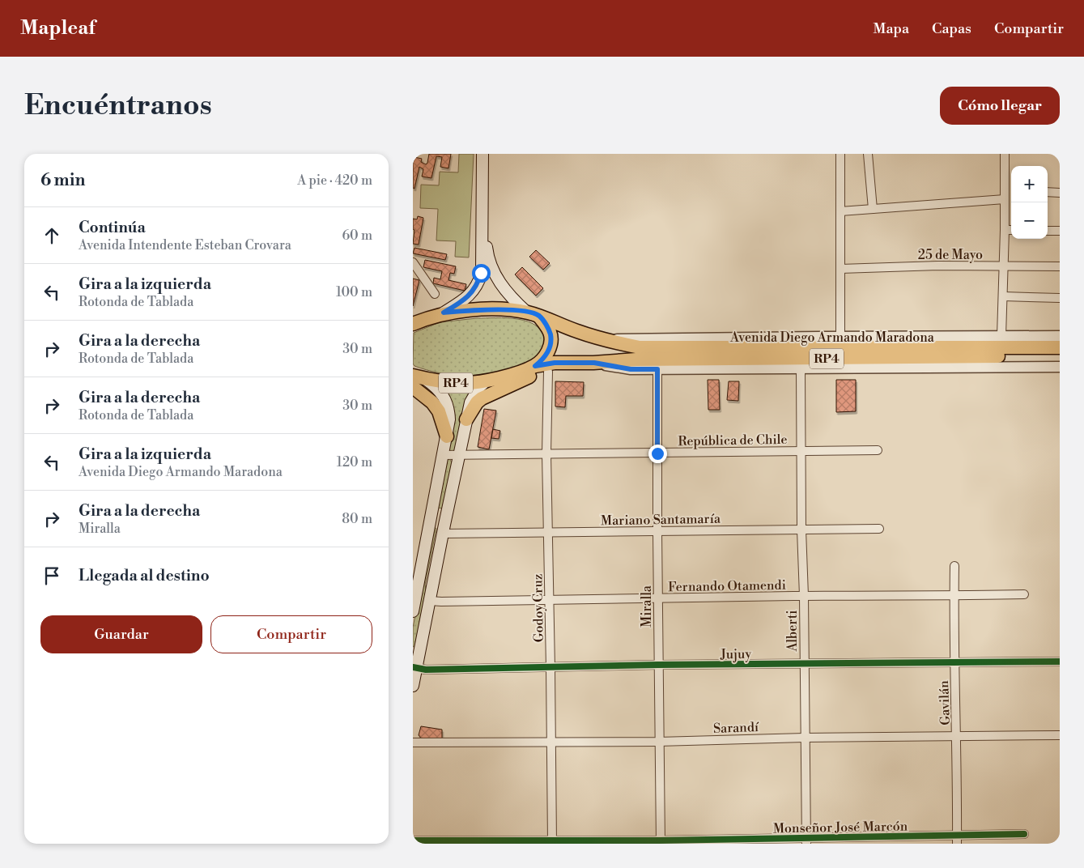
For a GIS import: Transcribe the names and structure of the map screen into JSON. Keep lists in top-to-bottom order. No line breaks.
{"streets":{"main road":["Avenida Diego Armando Maradona","RP4"],"street":["25 de Mayo","República de Chile","Mariano Santamaría","Fernando Otamendi","Miralla","Godoy Cruz","Alberti","Jujuy","Gavilán","Sarandí","Monseñor José Marcón"]},"crossings":[["Avenida Diego Armando Maradona","RP4"],["Avenida Diego Armando Maradona","Miralla"],["Avenida Diego Armando Maradona","Alberti"],["República de Chile","Miralla"],["República de Chile","Godoy Cruz"],["República de Chile","Alberti"],["Mariano Santamaría","Miralla"],["Mariano Santamaría","Godoy Cruz"],["Mariano Santamaría","Alberti"],["Fernando Otamendi","Miralla"],["Fernando Otamendi","Godoy Cruz"],["Fernando Otamendi","Alberti"],["Fernando Otamendi","Gavilán"],["Miralla","Jujuy"],["Miralla","Sarandí"],["Miralla","Monseñor José Marcón"],["Godoy Cruz","Jujuy"],["Godoy Cruz","Sarandí"],["Godoy Cruz","Monseñor José Marcón"],["Alberti","Jujuy"],["Alberti","Sarandí"],["Alberti","Monseñor José Marcón"],["Jujuy","Gavilán"],["Gavilán","Sarandí"],["Gavilán","Monseñor José Marcón"]],"page":{"header":"Mapleaf","nav":["Mapa","Capas","Compartir"],"buttons":["Cómo llegar",["Guardar","Compartir"]],"title":"Encuéntranos","heading":["6 min","A pie · 420 m"],"map_buttons":["+","−"],"list":[["Continúa","Avenida Intendente Esteban Crovara","60 m"],["Gira a la izquierda","Rotonda de Tablada","100 m"],["Gira a la derecha","Rotonda de Tablada","30 m"],["Gira a la derecha","Rotonda de Tablada","30 m"],["Gira a la izquierda","Avenida Diego Armando Maradona","120 m"],["Gira a la derecha","Miralla","80 m"],"Llegada al destino"]}}
